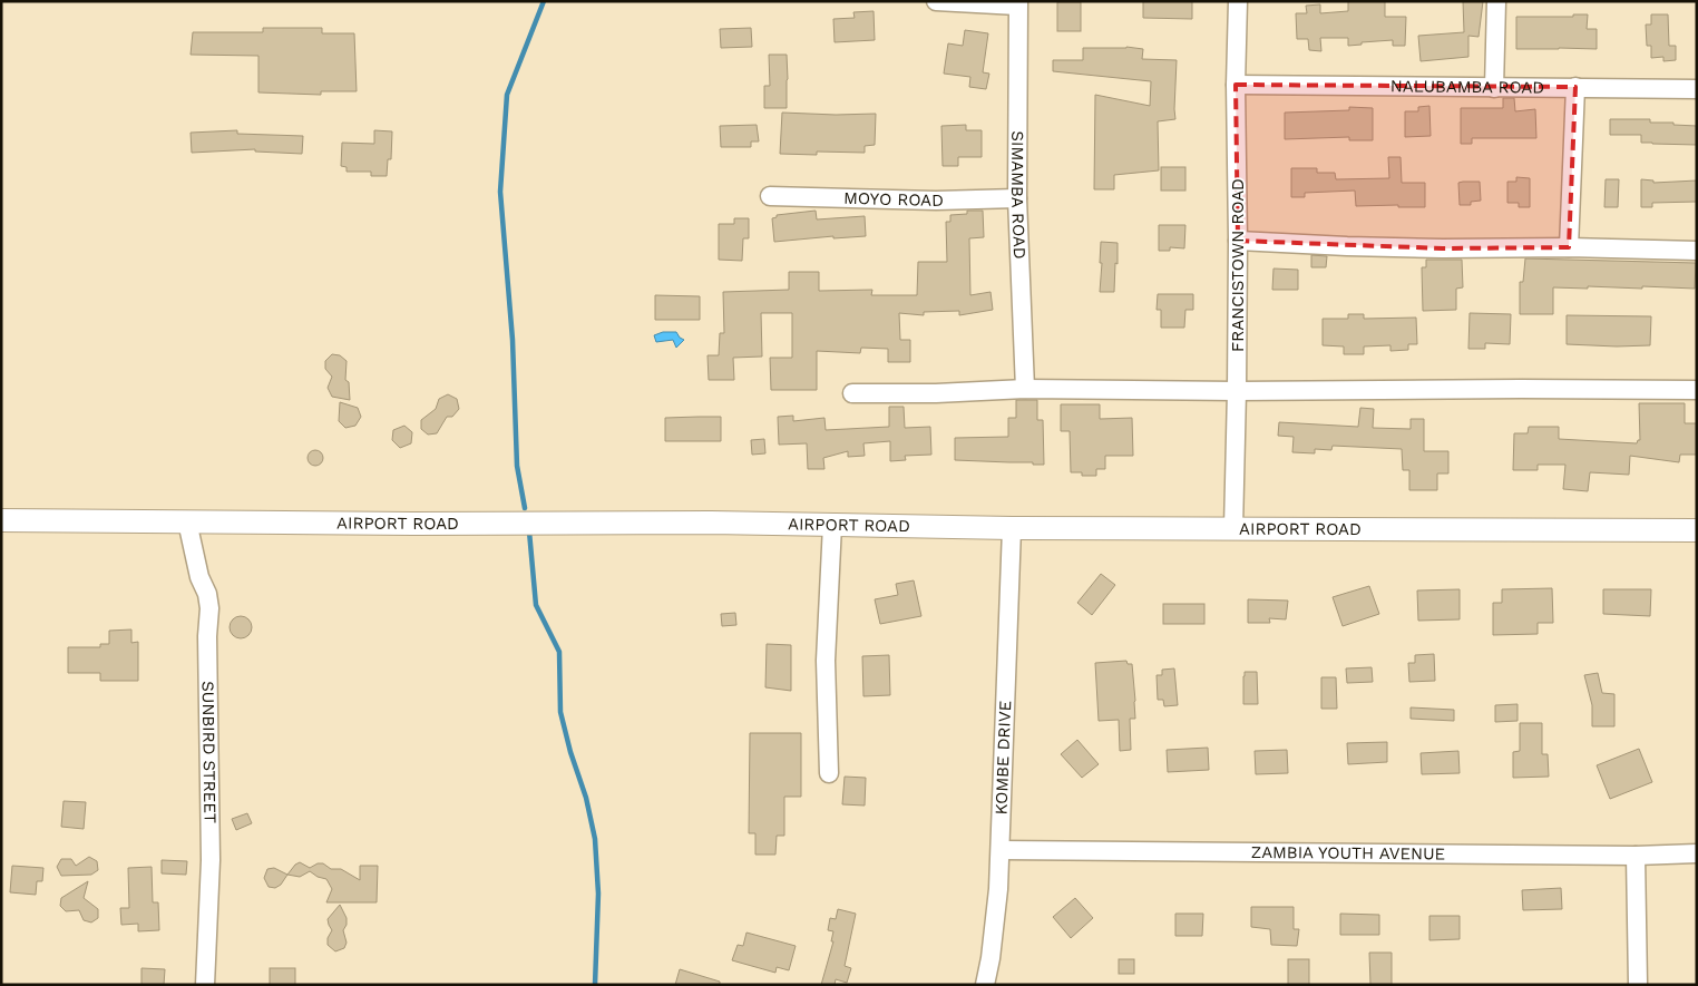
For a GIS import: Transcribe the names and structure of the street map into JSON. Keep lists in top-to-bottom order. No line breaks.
{"streets":{"street":["NALUBAMBA ROAD","SIMAMBA ROAD","MOYO ROAD","FRANCISTOWN ROAD","AIRPORT ROAD","SUNBIRD STREET","KOMBE DRIVE","ZAMBIA YOUTH AVENUE"]},"crossings":[["NALUBAMBA ROAD","FRANCISTOWN ROAD"],["SIMAMBA ROAD","MOYO ROAD"],["FRANCISTOWN ROAD","AIRPORT ROAD"],["AIRPORT ROAD","SUNBIRD STREET"],["AIRPORT ROAD","KOMBE DRIVE"],["KOMBE DRIVE","ZAMBIA YOUTH AVENUE"]]}
